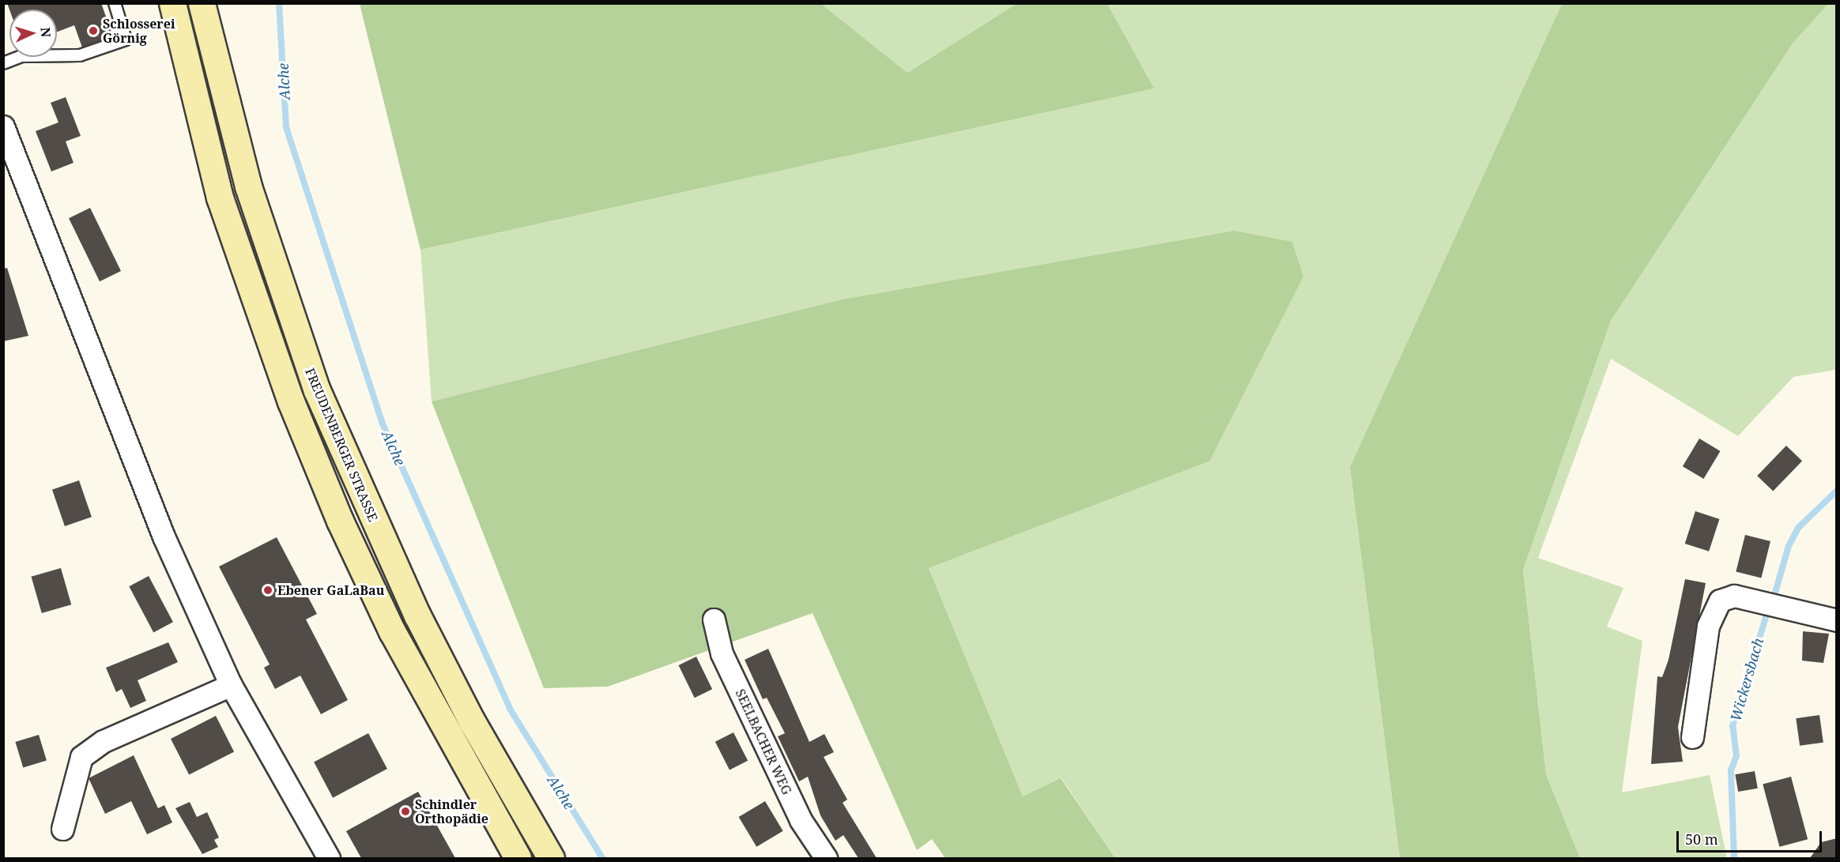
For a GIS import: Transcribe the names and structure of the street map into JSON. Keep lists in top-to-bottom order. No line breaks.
{"streets":{"main road":["FREUDENBERGER STRASSE"],"street":["SEELBACHER WEG"]},"water":["Alche","Wickersbach"],"places":["Schlosserei Görnig","Ebener GaLaBau","Schindler Orthopädie"],"scale_bar":"50 m","north":"right"}
